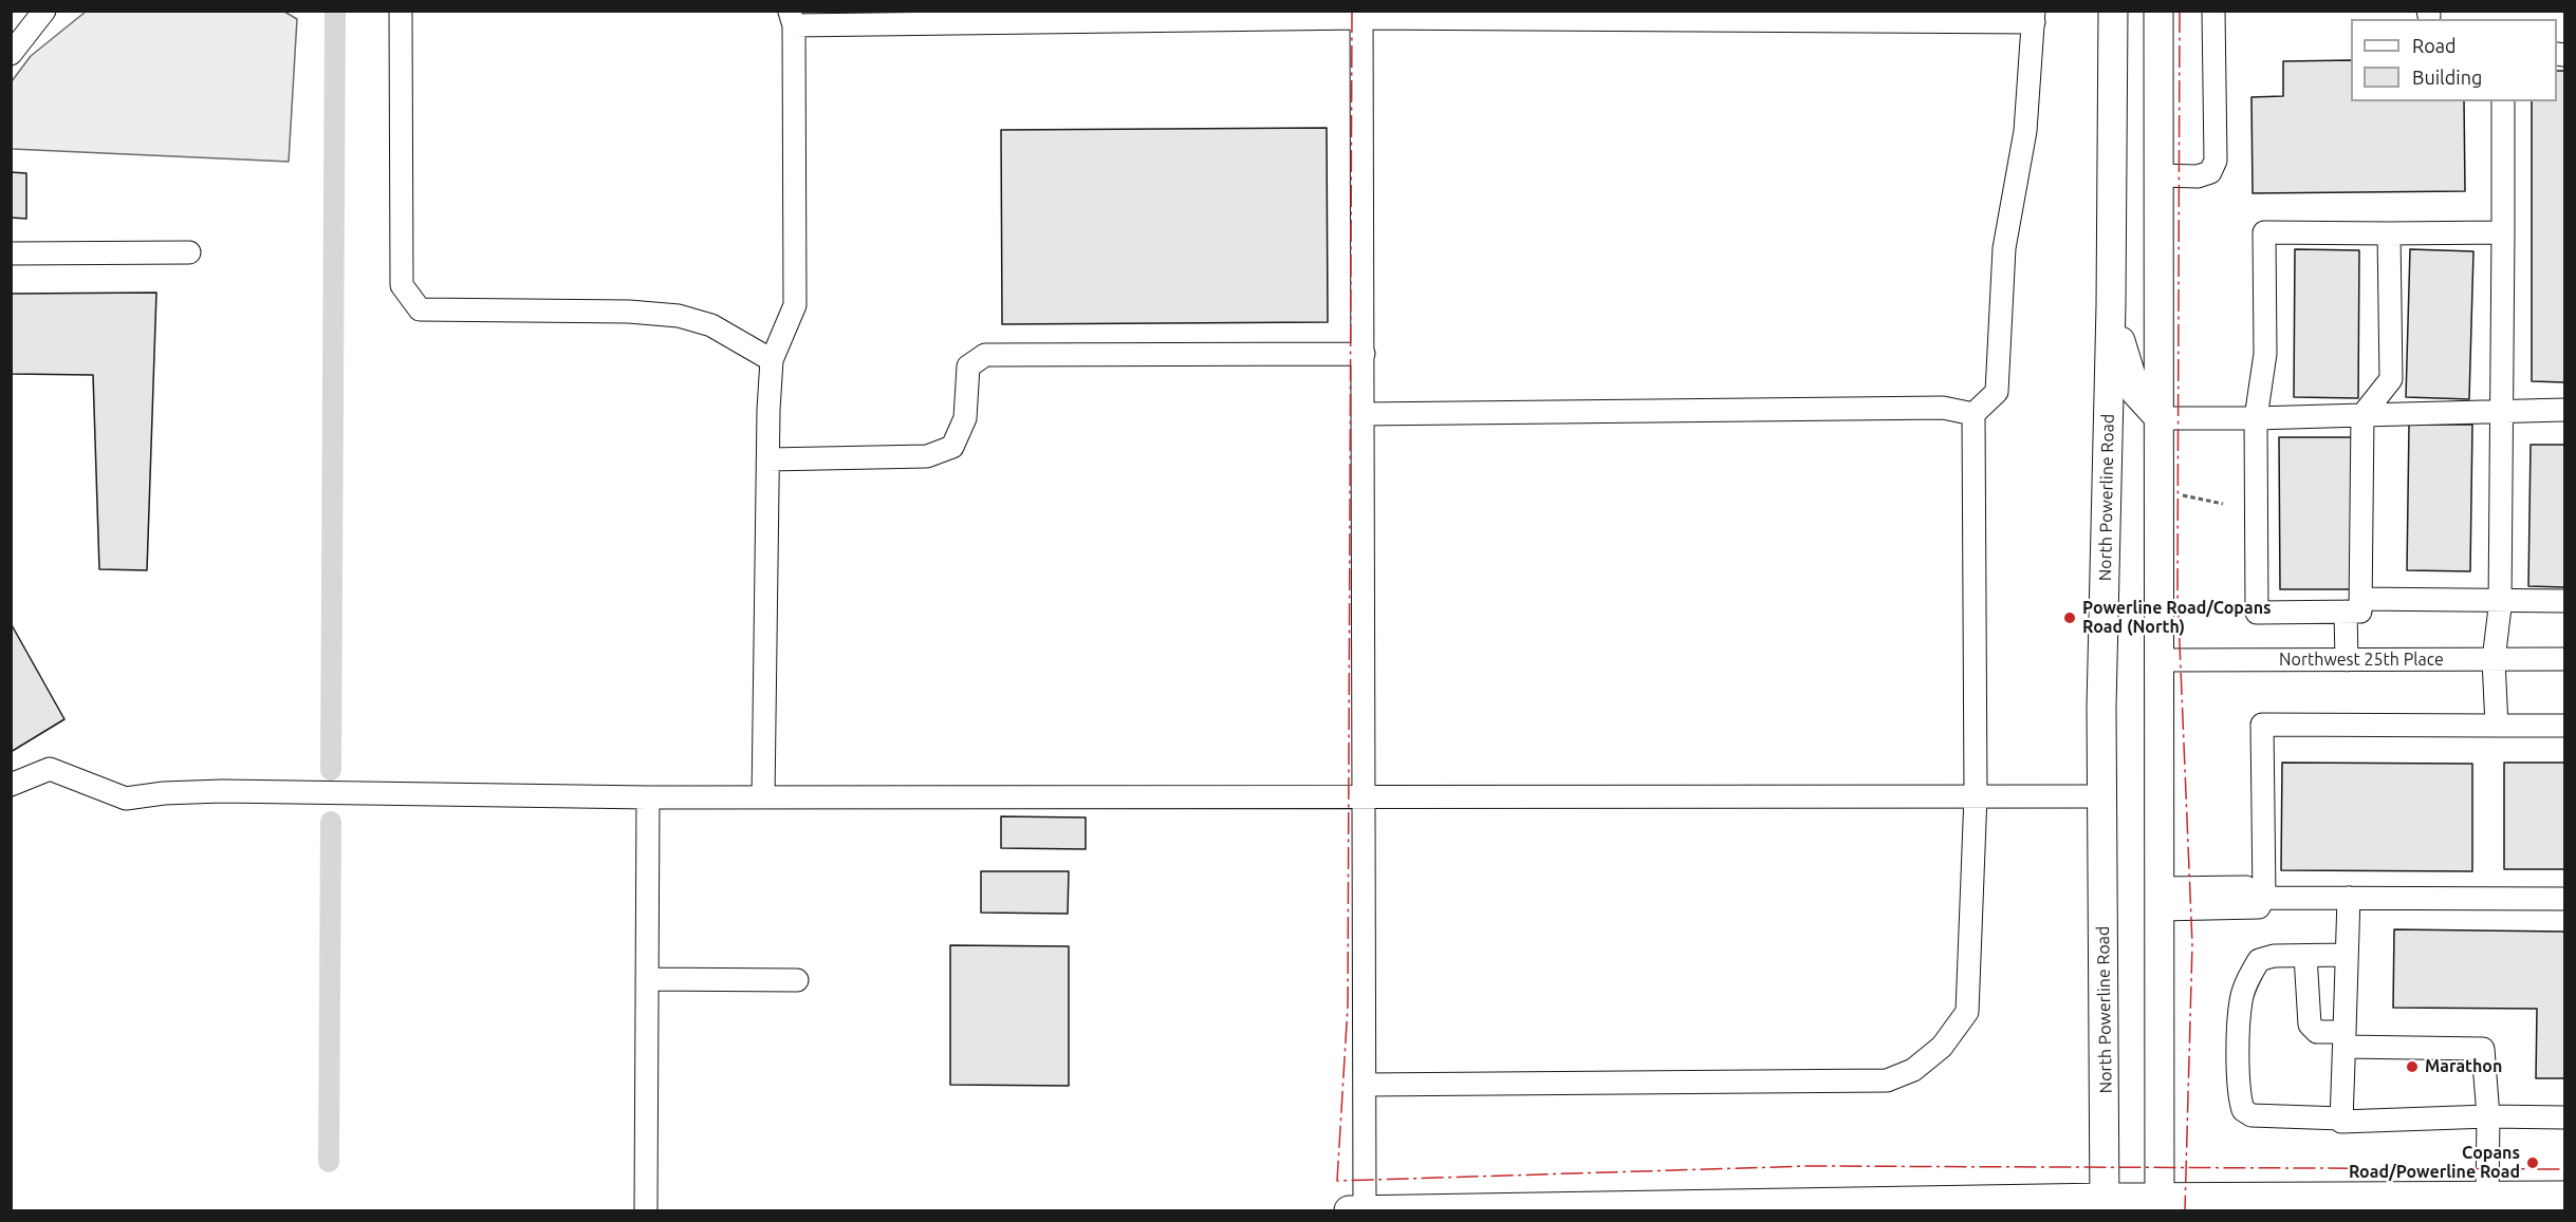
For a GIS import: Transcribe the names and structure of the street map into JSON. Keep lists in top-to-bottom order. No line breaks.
{"streets":{"main road":["North Powerline Road"],"street":["Northwest 25th Place"]},"places":["Powerline Road/Copans Road (North)","Marathon","Copans Road/Powerline Road"],"legend":["Road","Building"]}
